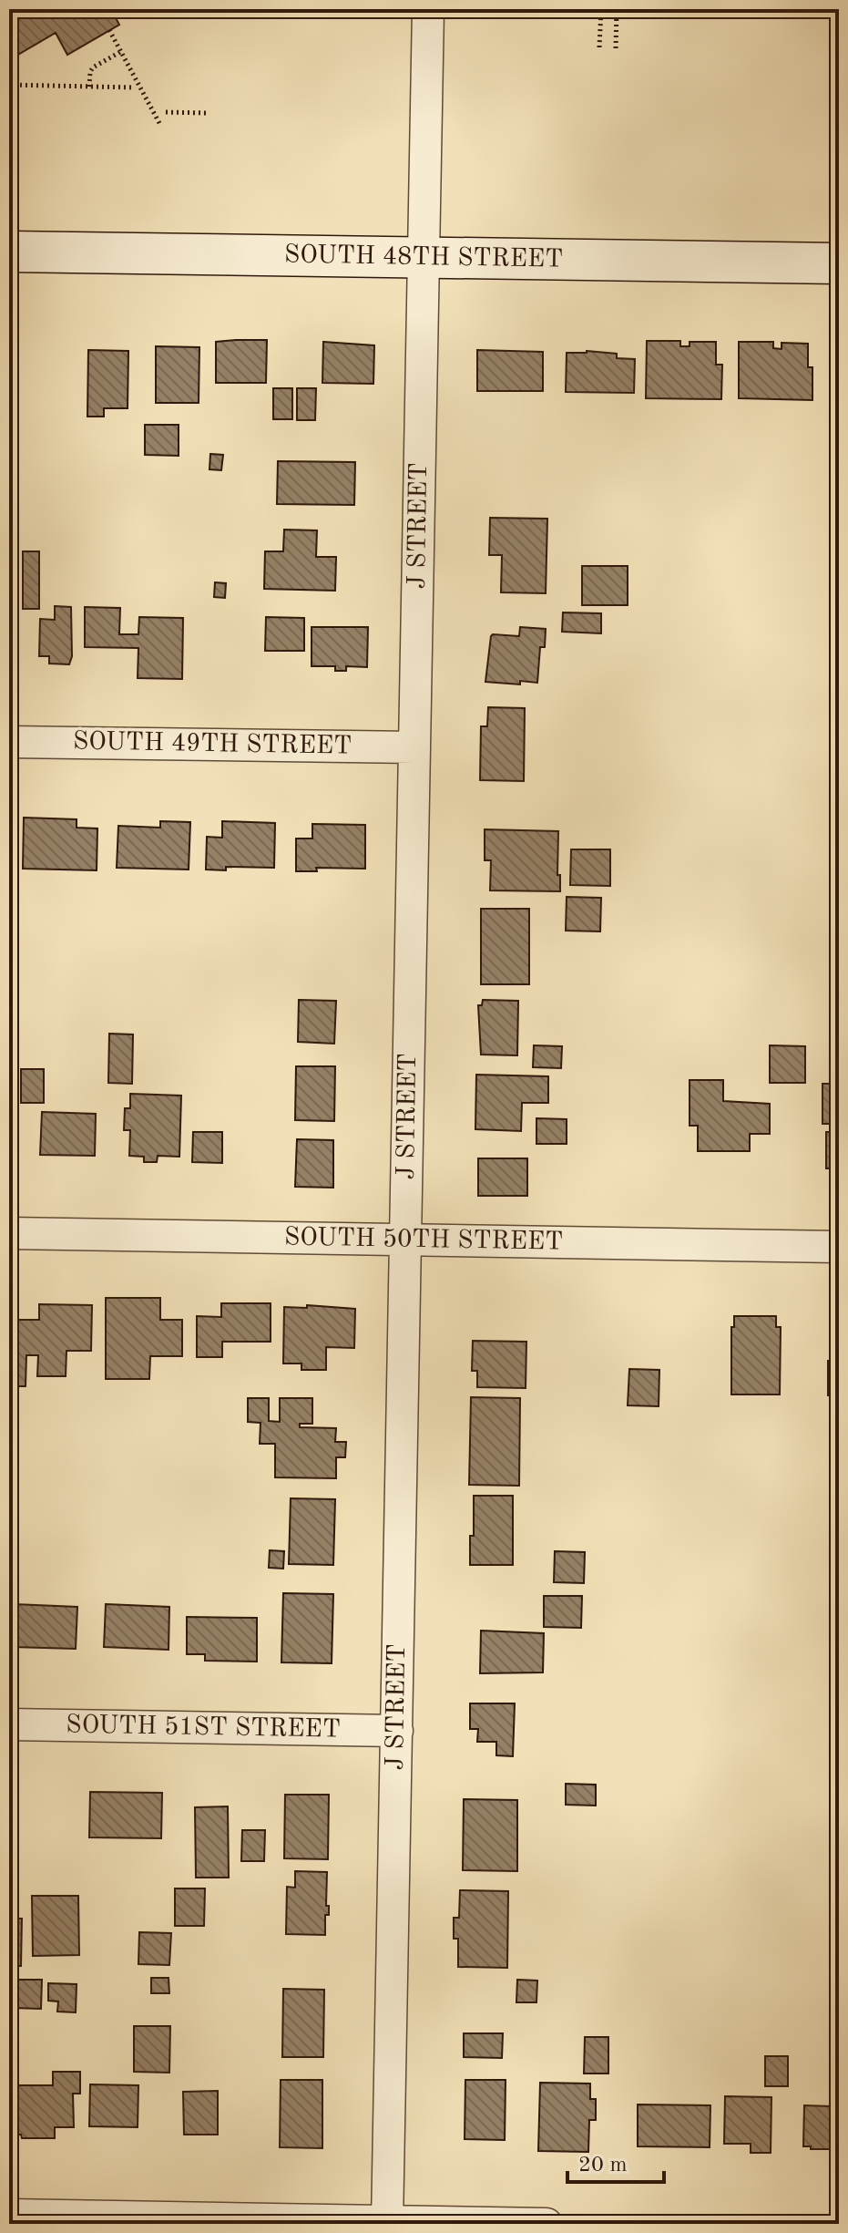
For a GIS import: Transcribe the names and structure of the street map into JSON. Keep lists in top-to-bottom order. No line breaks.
{"streets":{"main road":["SOUTH 48TH STREET"],"street":["J STREET","SOUTH 49TH STREET","SOUTH 50TH STREET","SOUTH 51ST STREET"]},"crossings":[["SOUTH 48TH STREET","J STREET"],["J STREET","SOUTH 49TH STREET"],["J STREET","SOUTH 50TH STREET"],["J STREET","SOUTH 51ST STREET"]],"scale_bar":"20 m"}
